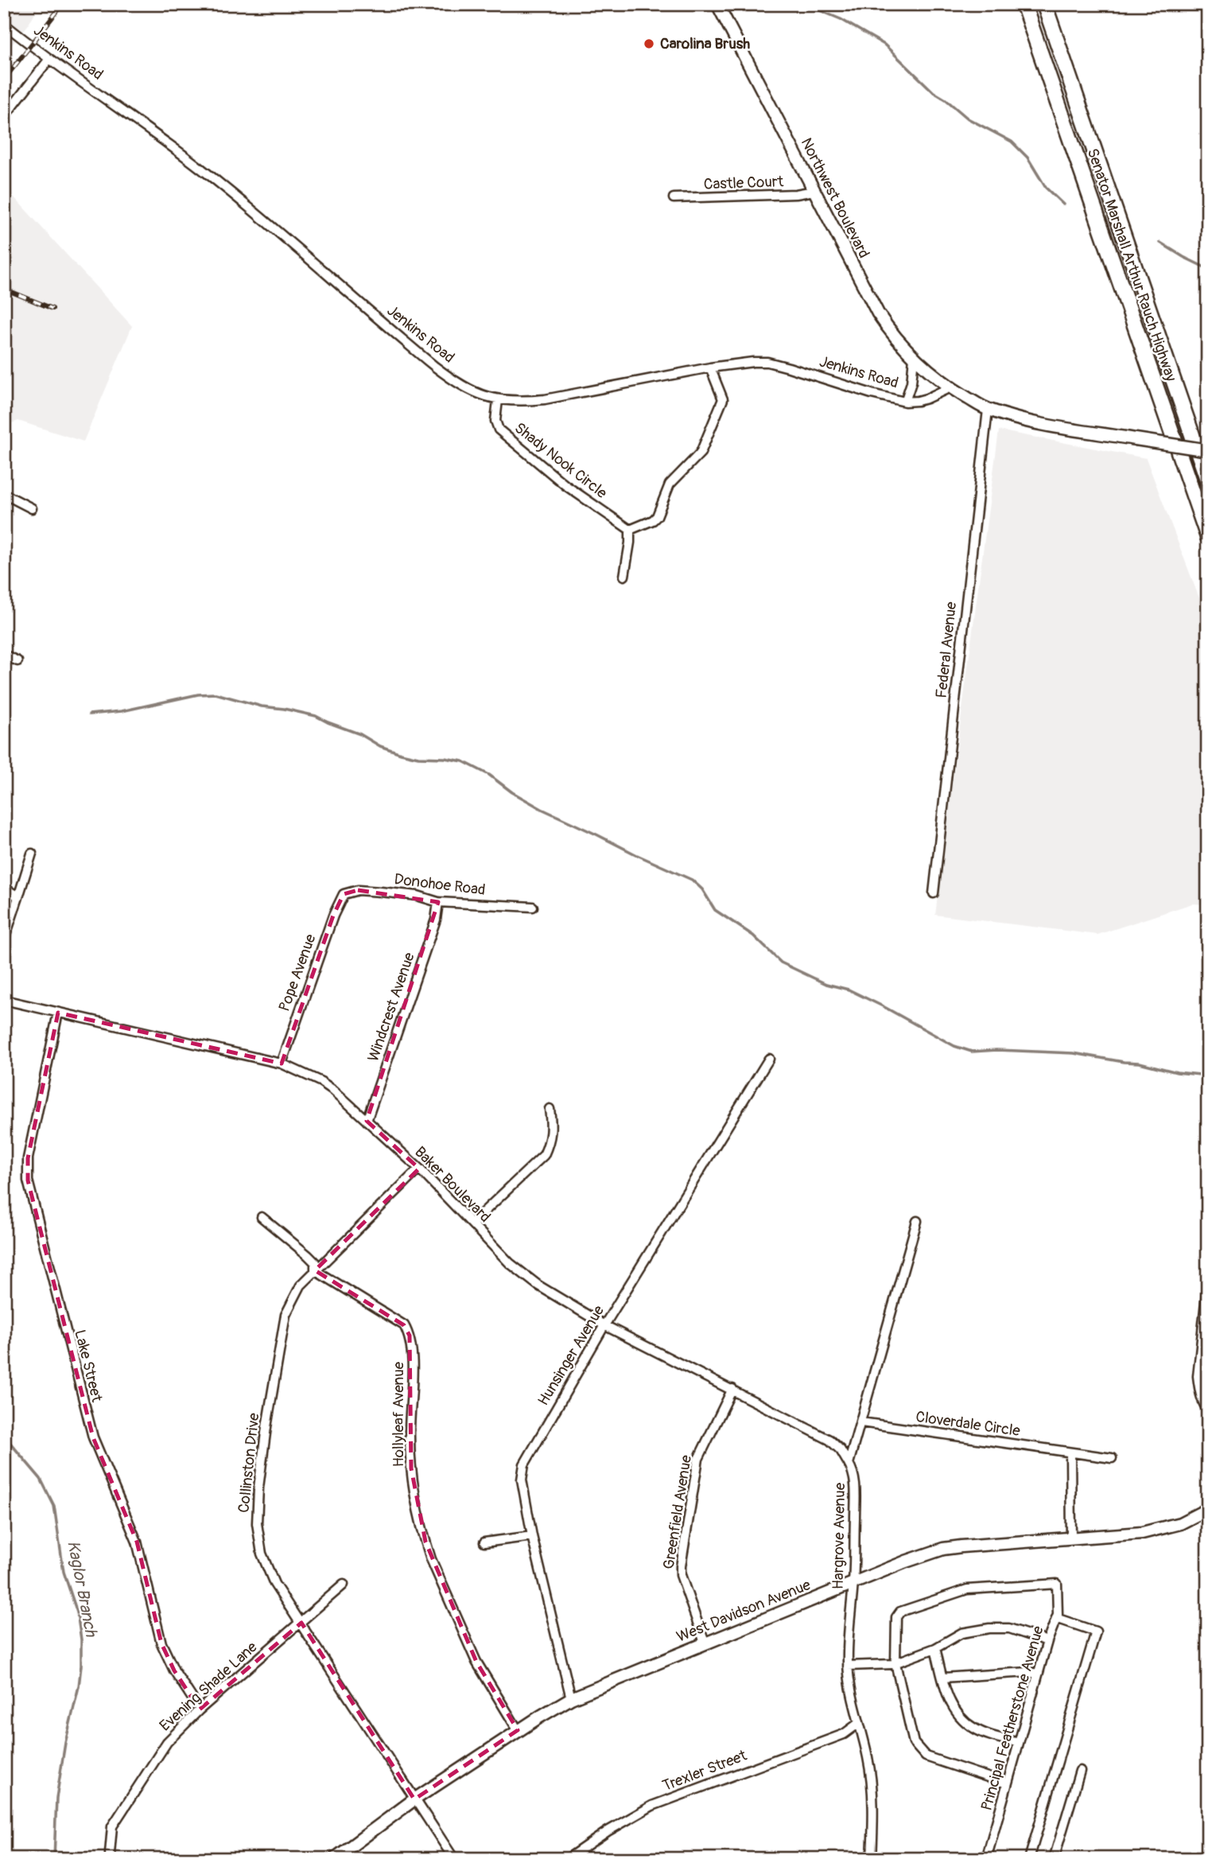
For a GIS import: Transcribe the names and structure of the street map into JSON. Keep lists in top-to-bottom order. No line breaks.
{"streets":{"highway":["Senator Marshall Arthur Rauch Highway"],"street":["Jenkins Road","Castle Court","Northwest Boulevard","Shady Nook Circle","Federal Avenue","Donohoe Road","Pope Avenue","Windcrest Avenue","Baker Boulevard","Hunsinger Avenue","Lake Street","Hollyleaf Avenue","Cloverdale Circle","Collinston Drive","Greenfield Avenue","Hargrove Avenue","West Davidson Avenue","Evening Shade Lane","Principal Featherstone Avenue","Trexler Street"]},"crossings":[["Jenkins Road","Northwest Boulevard"],["Jenkins Road","Shady Nook Circle"],["Castle Court","Northwest Boulevard"],["Donohoe Road","Pope Avenue"],["Donohoe Road","Windcrest Avenue"],["Pope Avenue","Baker Boulevard"],["Windcrest Avenue","Baker Boulevard"],["Baker Boulevard","Hunsinger Avenue"],["Baker Boulevard","Lake Street"],["Baker Boulevard","Collinston Drive"],["Baker Boulevard","Greenfield Avenue"],["Baker Boulevard","Hargrove Avenue"],["Hunsinger Avenue","West Davidson Avenue"],["Lake Street","Evening Shade Lane"],["Hollyleaf Avenue","Collinston Drive"],["Hollyleaf Avenue","West Davidson Avenue"],["Cloverdale Circle","Hargrove Avenue"],["Collinston Drive","West Davidson Avenue"],["Collinston Drive","Evening Shade Lane"],["Greenfield Avenue","West Davidson Avenue"],["Hargrove Avenue","West Davidson Avenue"],["Hargrove Avenue","Trexler Street"]],"water":["Kaglor Branch"],"places":["Carolina Brush"]}
